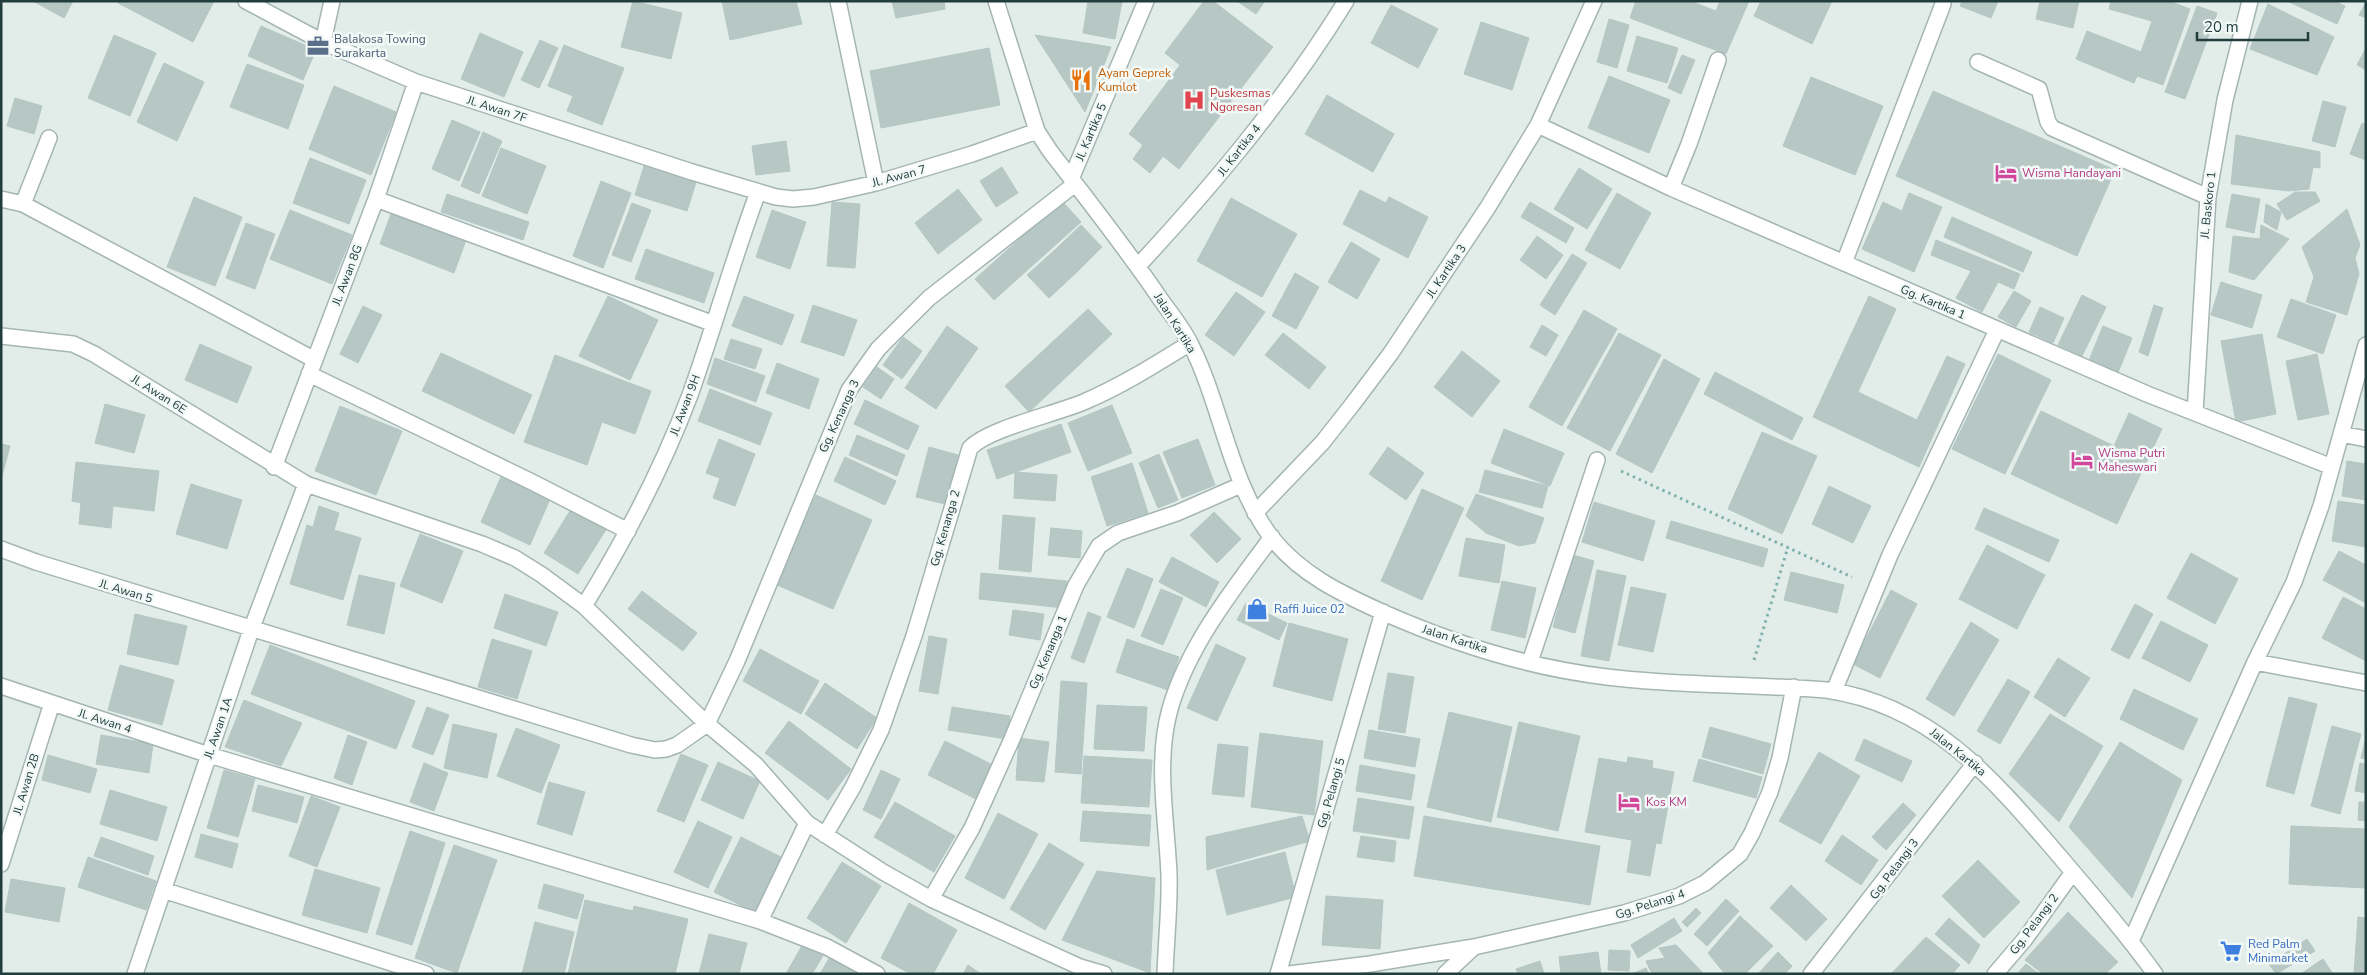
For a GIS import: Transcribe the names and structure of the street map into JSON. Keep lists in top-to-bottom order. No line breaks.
{"streets":{"street":["Jl. Awan 7F","Jl. Kartika 5","Jl. Kartika 4","Jl. Awan 7","Jl. Baskoro 1","Jl. Kartika 3","Jl. Awan 8G","Gg. Kartika 1","Jalan Kartika","Jl. Awan 6E","Jl. Awan 9H","Gg. Kenanga 3","Gg. Kenanga 2","Jl. Awan 5","Gg. Kenanga 1","Jl. Awan 4","Jl. Awan 1A","Jl. Awan 2B","Gg. Pelangi 5","Gg. Pelangi 3","Gg. Pelangi 4","Gg. Pelangi 2"]},"crossings":[["Jl. Awan 7F","Jl. Awan 7"],["Jl. Awan 7F","Jl. Awan 8G"],["Jl. Awan 7F","Jl. Awan 9H"],["Jl. Kartika 5","Jalan Kartika"],["Jl. Kartika 5","Gg. Kenanga 3"],["Jl. Kartika 4","Jalan Kartika"],["Jl. Awan 7","Jalan Kartika"],["Jl. Awan 7","Jl. Awan 9H"],["Jl. Baskoro 1","Gg. Kartika 1"],["Jl. Kartika 3","Gg. Kartika 1"],["Jl. Kartika 3","Jalan Kartika"],["Jl. Awan 8G","Jl. Awan 6E"],["Jalan Kartika","Gg. Kenanga 3"],["Jalan Kartika","Gg. Kenanga 2"],["Jalan Kartika","Gg. Kenanga 1"],["Jalan Kartika","Gg. Pelangi 5"],["Jalan Kartika","Gg. Pelangi 3"],["Jalan Kartika","Gg. Pelangi 4"],["Jalan Kartika","Gg. Pelangi 2"],["Jl. Awan 6E","Jl. Awan 9H"],["Jl. Awan 6E","Gg. Kenanga 3"],["Jl. Awan 6E","Gg. Kenanga 2"],["Jl. Awan 6E","Jl. Awan 5"],["Jl. Awan 6E","Gg. Kenanga 1"],["Jl. Awan 6E","Jl. Awan 1A"],["Gg. Kenanga 3","Jl. Awan 5"],["Jl. Awan 5","Jl. Awan 1A"],["Jl. Awan 4","Jl. Awan 1A"],["Jl. Awan 4","Jl. Awan 2B"]],"places":{"office":["Balakosa Towing Surakarta"],"restaurant":["Ayam Geprek Kumlot"],"hospital":["Puskesmas Ngoresan"],"hotel":["Wisma Handayani","Wisma Putri Maheswari","Kos KM"],"shop":["Raffi Juice 02"],"supermarket":["Red Palm Minimarket"]},"scale_bar":"20 m"}
